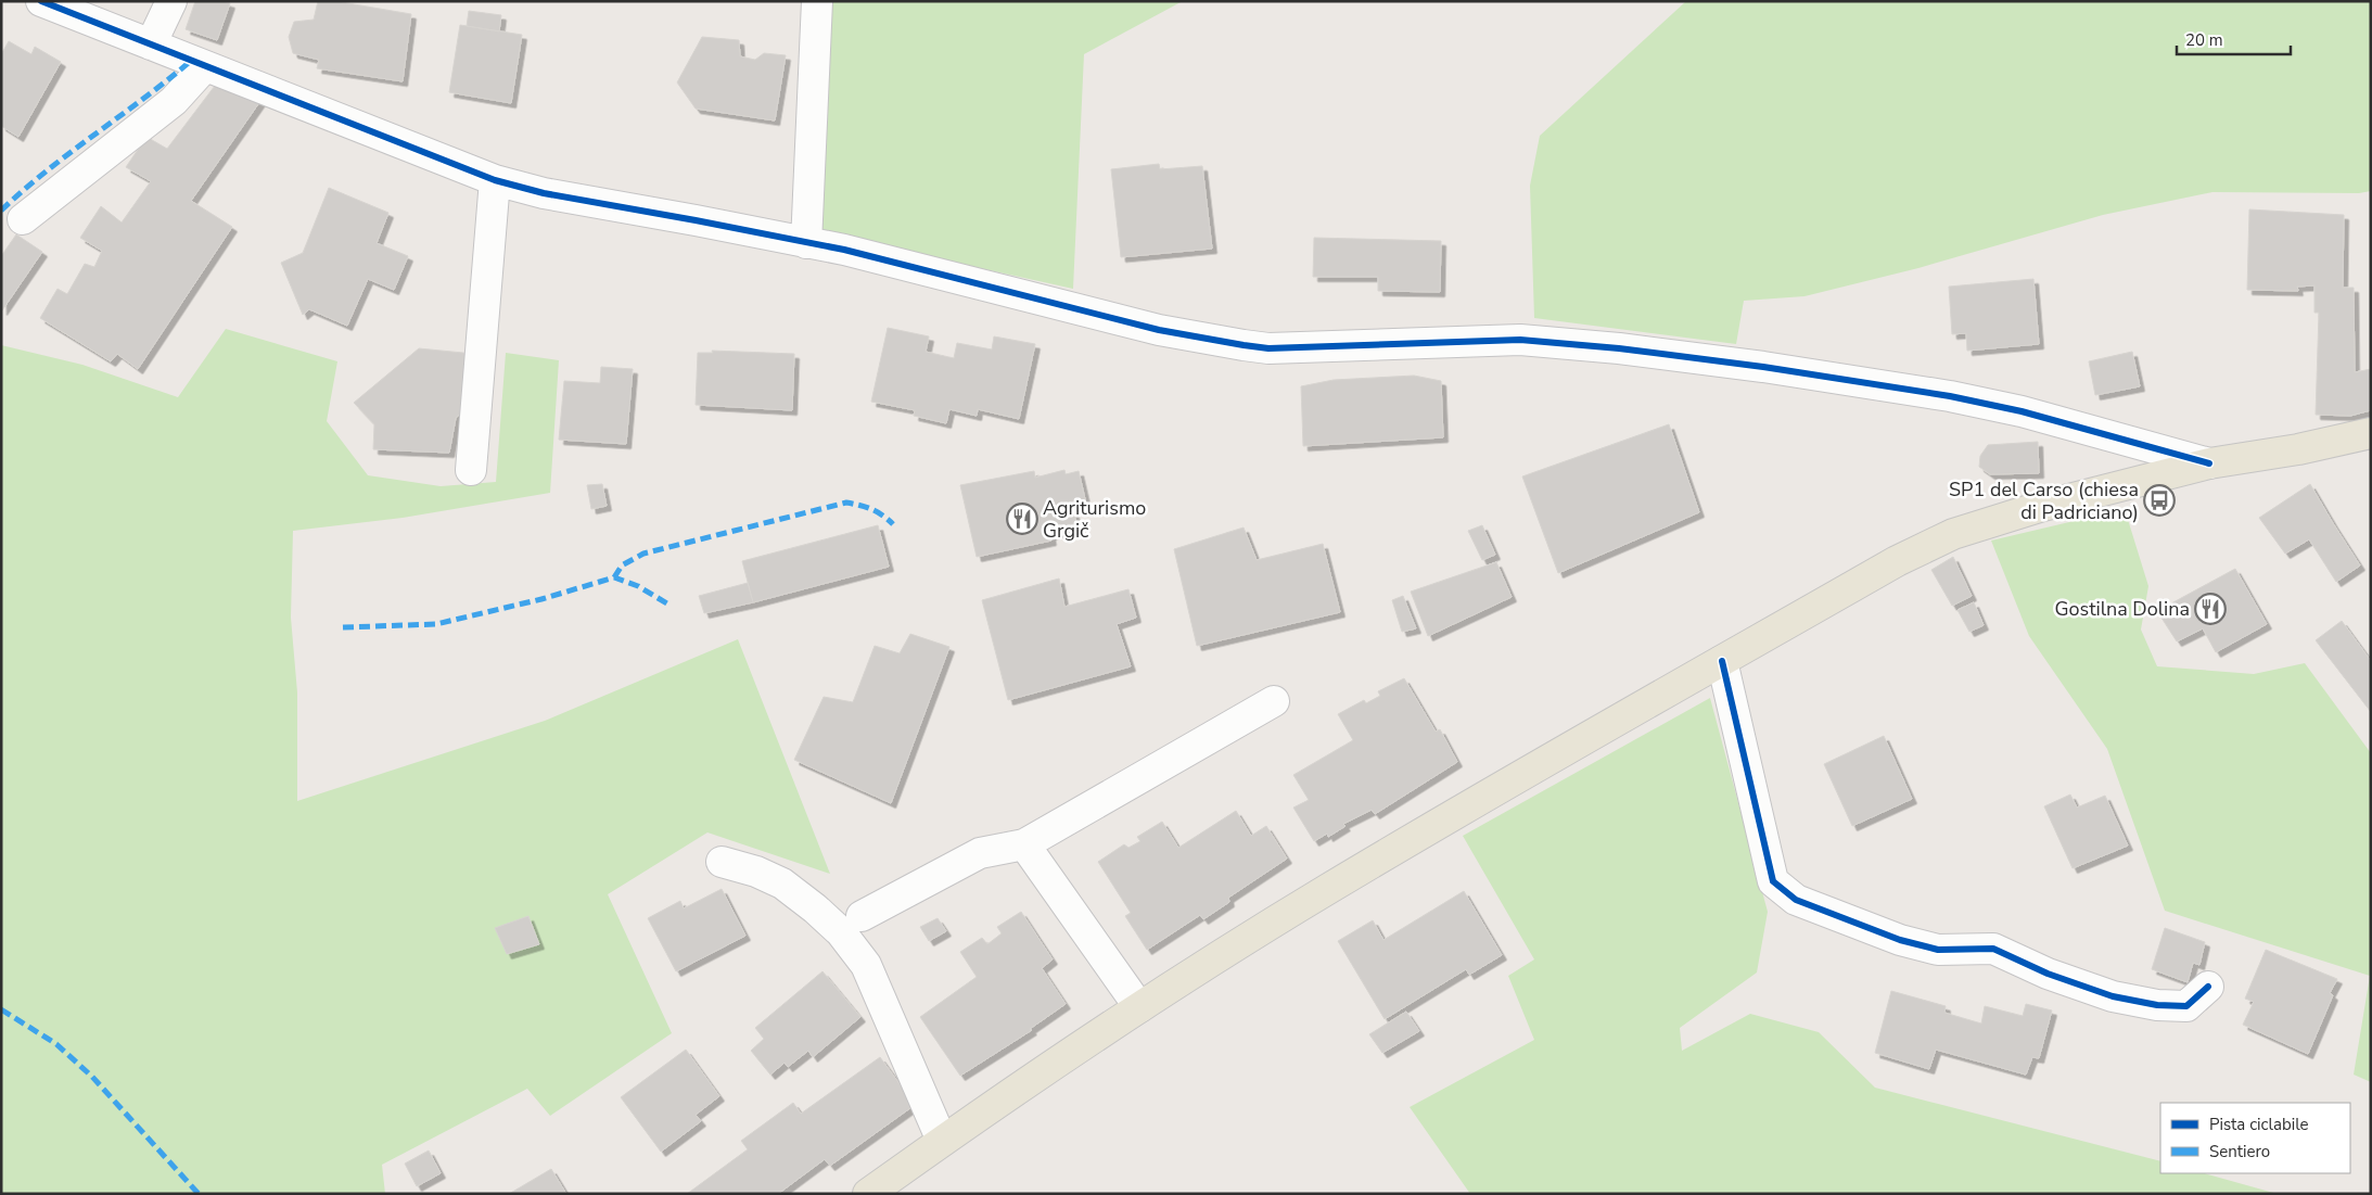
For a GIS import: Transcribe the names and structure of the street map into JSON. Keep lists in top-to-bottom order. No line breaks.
{"places":{"bus stop":["SP1 del Carso (chiesa di Padriciano)"],"restaurant":["Agriturismo Grgič","Gostilna Dolina"]},"legend":["Pista ciclabile","Sentiero"],"scale_bar":"20 m"}
